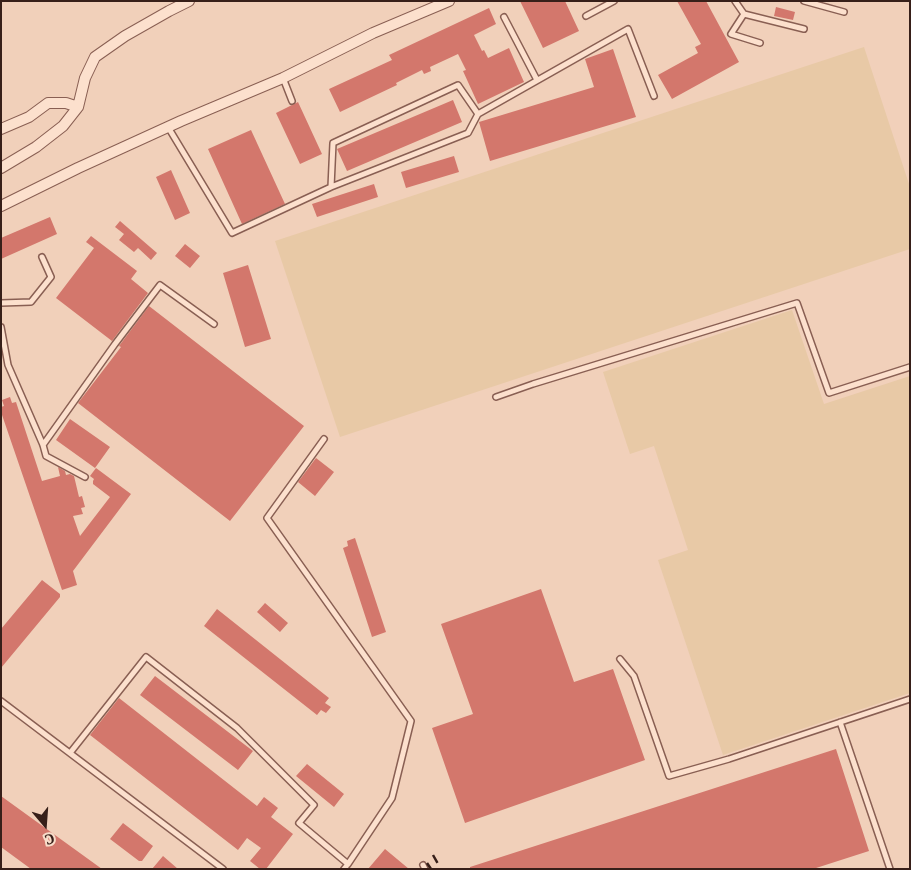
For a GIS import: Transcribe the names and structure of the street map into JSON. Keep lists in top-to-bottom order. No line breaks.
{"north":"bottom"}
